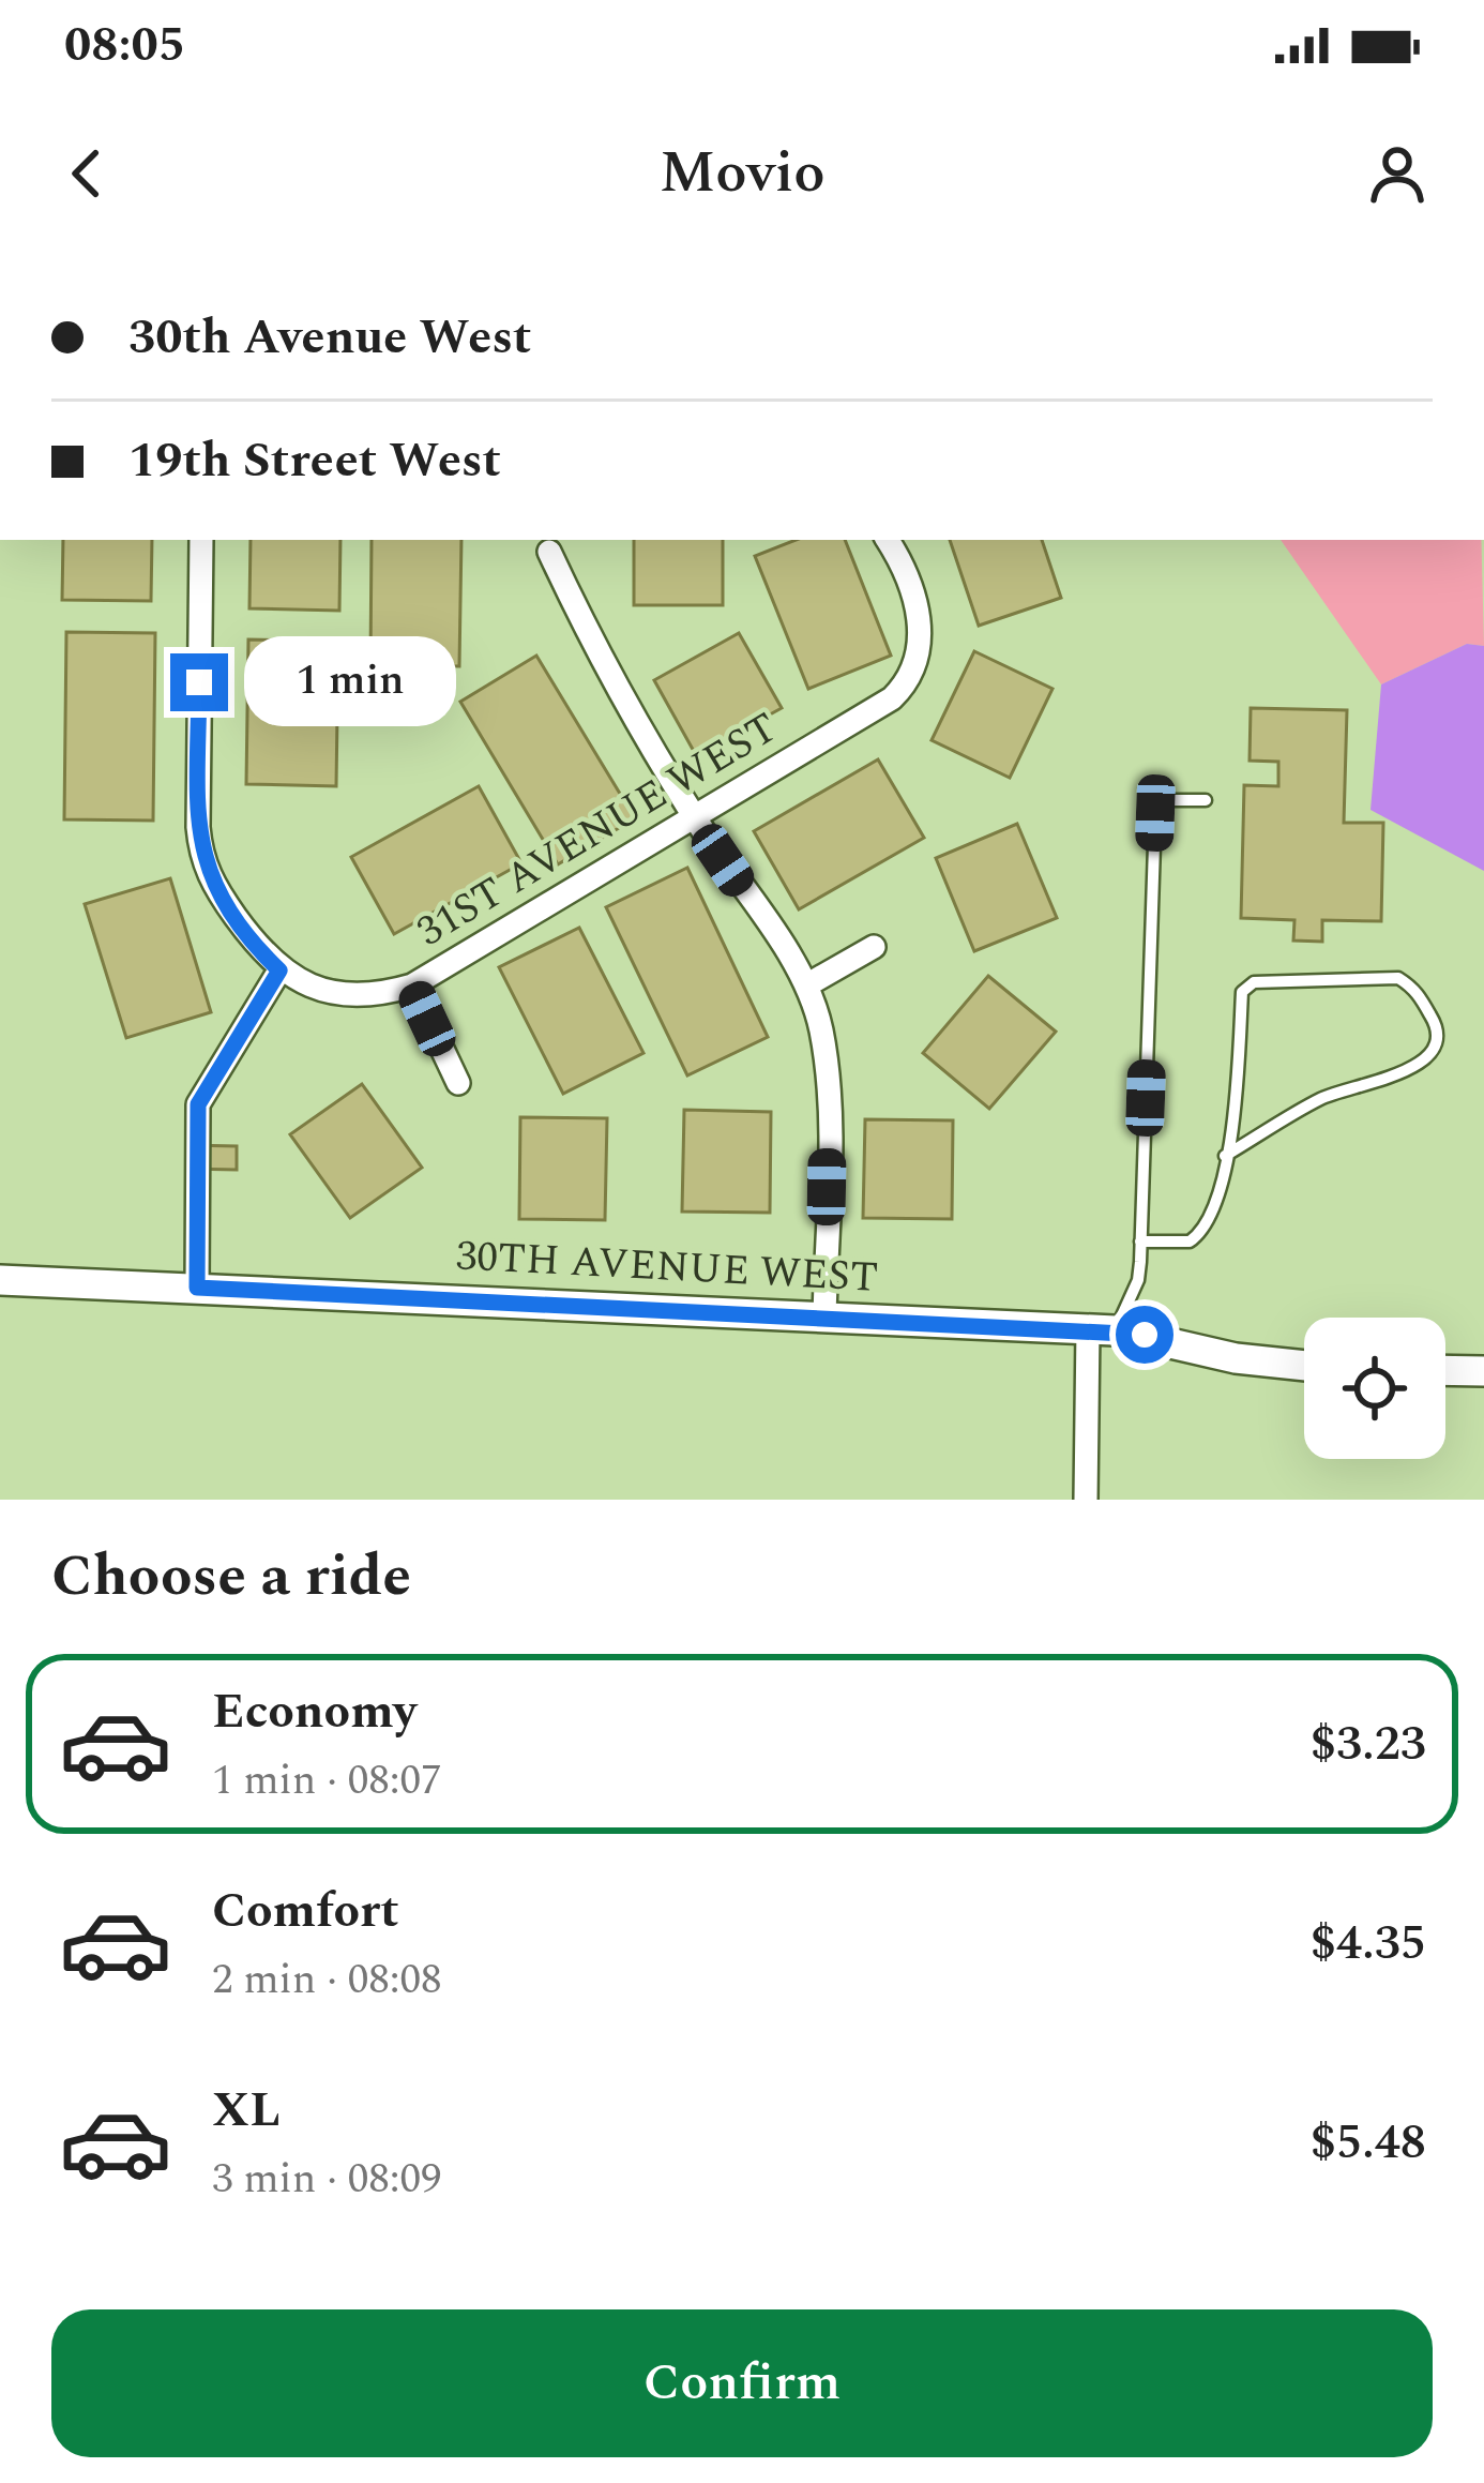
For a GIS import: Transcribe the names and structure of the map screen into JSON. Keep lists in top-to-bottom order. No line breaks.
{"streets":{"street":["31ST AVENUE WEST","30TH AVENUE WEST"]},"page":{"status":"08:05","header":"Movio","banner":["30th Avenue West","19th Street West"],"bubble":"1 min","heading":"Choose a ride","list":[{"name":"Economy","note":"1 min · 08:07","value":"$3.23"},{"name":"Comfort","note":"2 min · 08:08","value":"$4.35"},{"name":"XL","note":"3 min · 08:09","value":"$5.48"}],"buttons":"Confirm"}}
